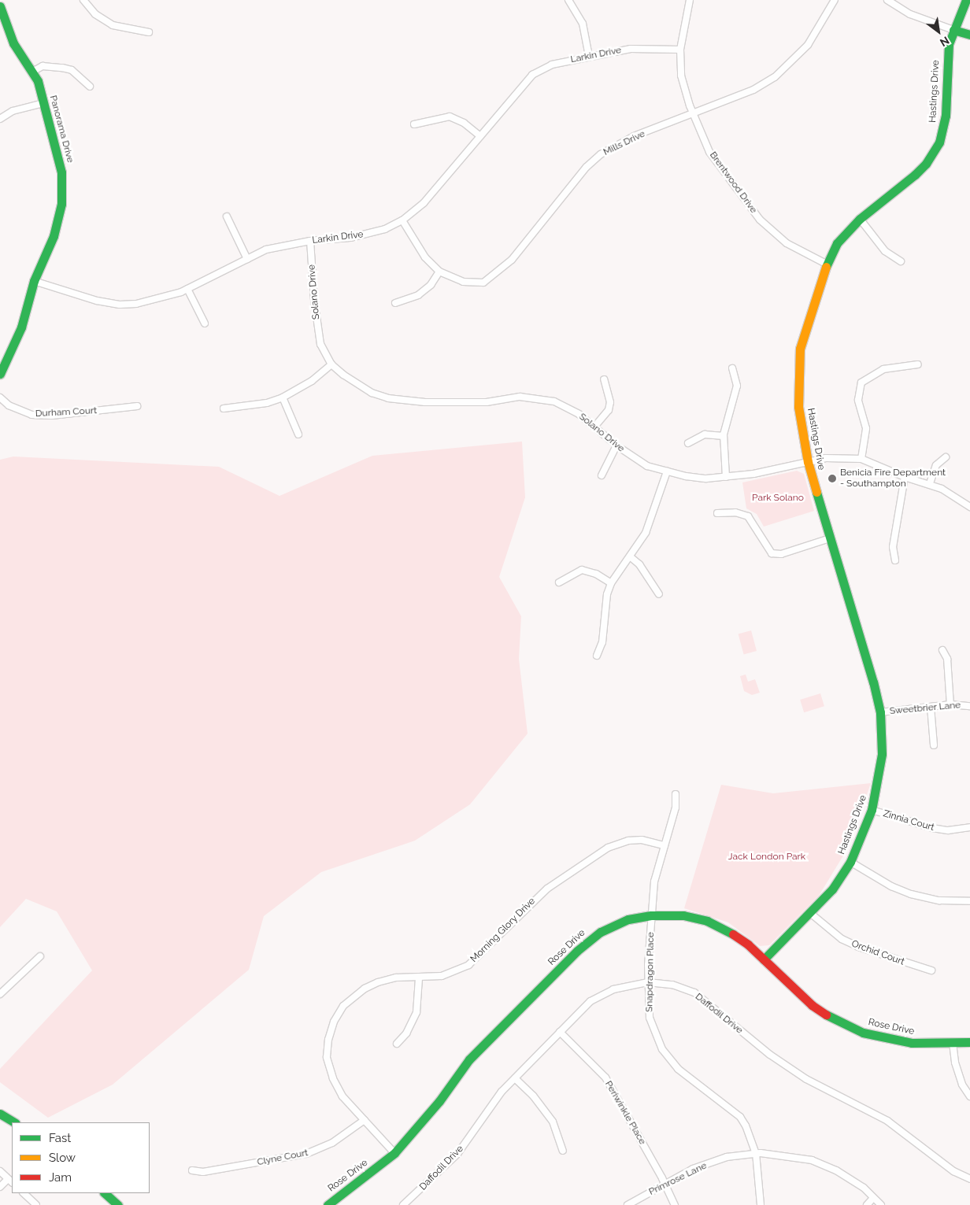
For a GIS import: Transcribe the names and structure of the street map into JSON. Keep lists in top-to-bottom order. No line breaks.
{"streets":{"street":["Larkin Drive","Hastings Drive","Panorama Drive","Mills Drive","Brentwood Drive","Solano Drive","Durham Court","Sweetbrier Lane","Zinnia Court","Morning Glory Drive","Rose Drive","Orchid Court","Snapdragon Place","Daffodil Drive","Periwinkle Place","Clyne Court","Primrose Lane"]},"crossings":[["Larkin Drive","Panorama Drive"],["Larkin Drive","Mills Drive"],["Larkin Drive","Brentwood Drive"],["Larkin Drive","Solano Drive"],["Hastings Drive","Brentwood Drive"],["Hastings Drive","Solano Drive"],["Hastings Drive","Sweetbrier Lane"],["Hastings Drive","Zinnia Court"],["Hastings Drive","Rose Drive"],["Hastings Drive","Orchid Court"],["Mills Drive","Brentwood Drive"],["Morning Glory Drive","Rose Drive"],["Morning Glory Drive","Snapdragon Place"],["Morning Glory Drive","Clyne Court"],["Rose Drive","Snapdragon Place"],["Snapdragon Place","Daffodil Drive"],["Snapdragon Place","Primrose Lane"],["Daffodil Drive","Periwinkle Place"],["Periwinkle Place","Primrose Lane"]],"parks":["Park Solano","Jack London Park"],"places":["Benicia Fire Department - Southampton"],"legend":["Fast","Slow","Jam"],"north":"bottom right"}
